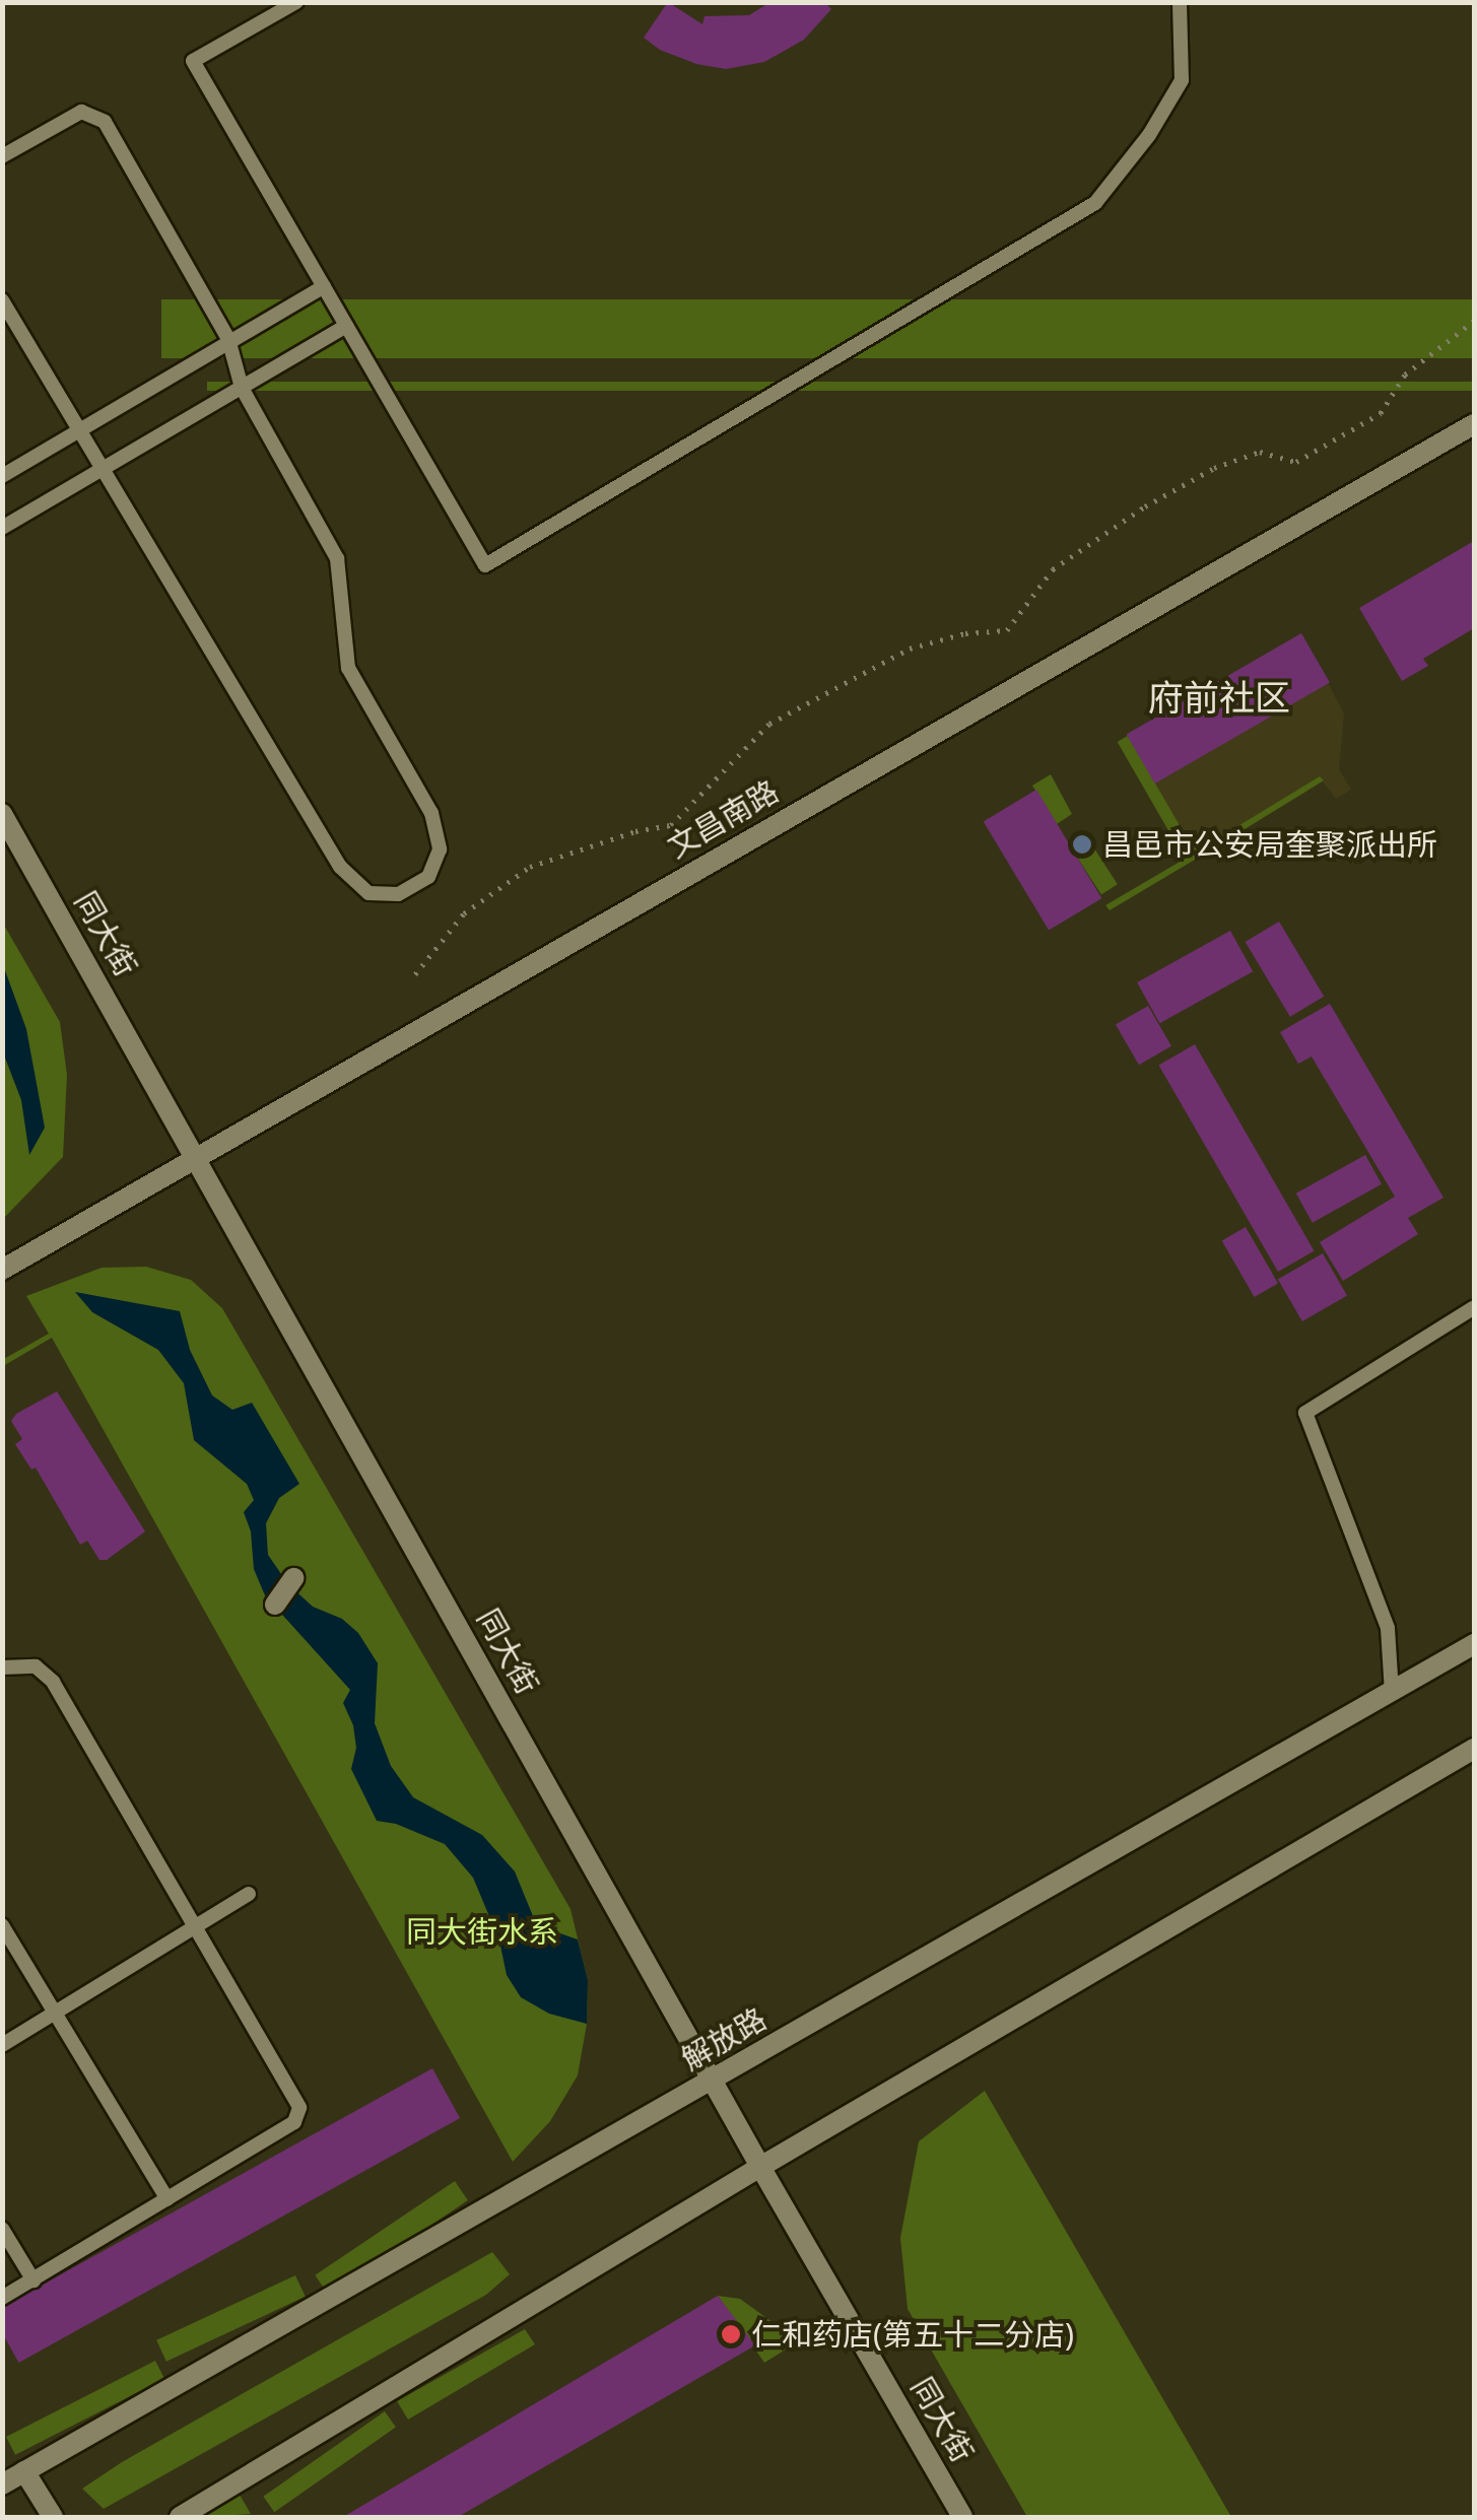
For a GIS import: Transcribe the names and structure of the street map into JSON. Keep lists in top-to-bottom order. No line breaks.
{"streets":{"street":["文昌南路","同大街","解放路"]},"crossings":[["文昌南路","同大街"],["同大街","解放路"]],"districts":["府前社区"],"parks":["同大街水系"],"places":["昌邑市公安局奎聚派出所","仁和药店(第五十二分店)"]}
